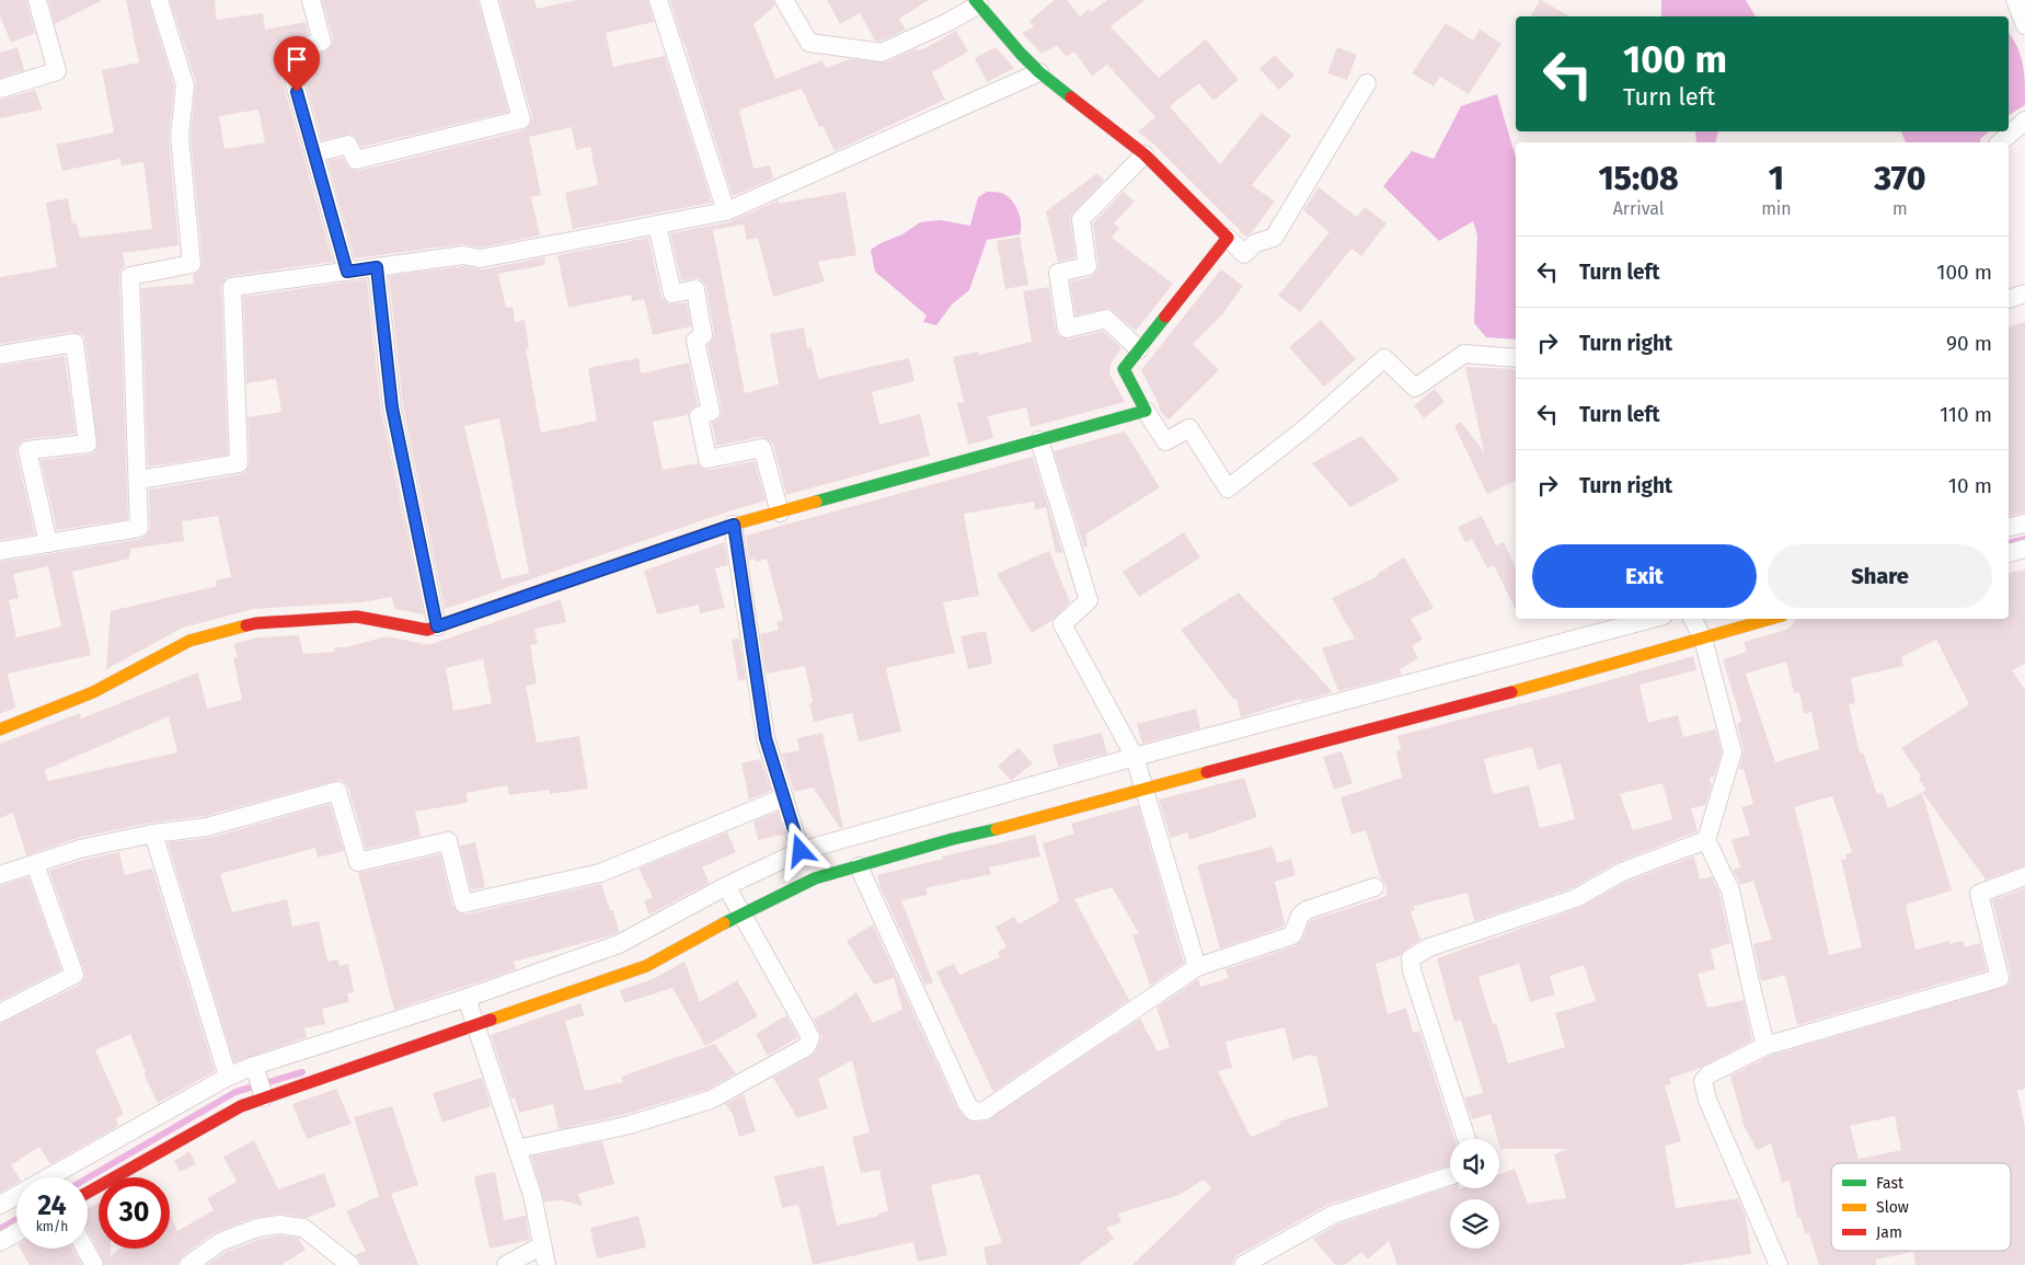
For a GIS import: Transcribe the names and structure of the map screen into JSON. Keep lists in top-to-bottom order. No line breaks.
{"legend":["Fast","Slow","Jam"],"page":{"turn":["100 m","Turn left"],"eta":["15:08","Arrival","1","min","370","m"],"list":[{"name":"Turn left","value":"100 m"},{"name":"Turn right","value":"90 m"},{"name":"Turn left","value":"110 m"},{"name":"Turn right","value":"10 m"}],"buttons":["Exit","Share"],"speed":"24 km/h","limit":"30"}}
